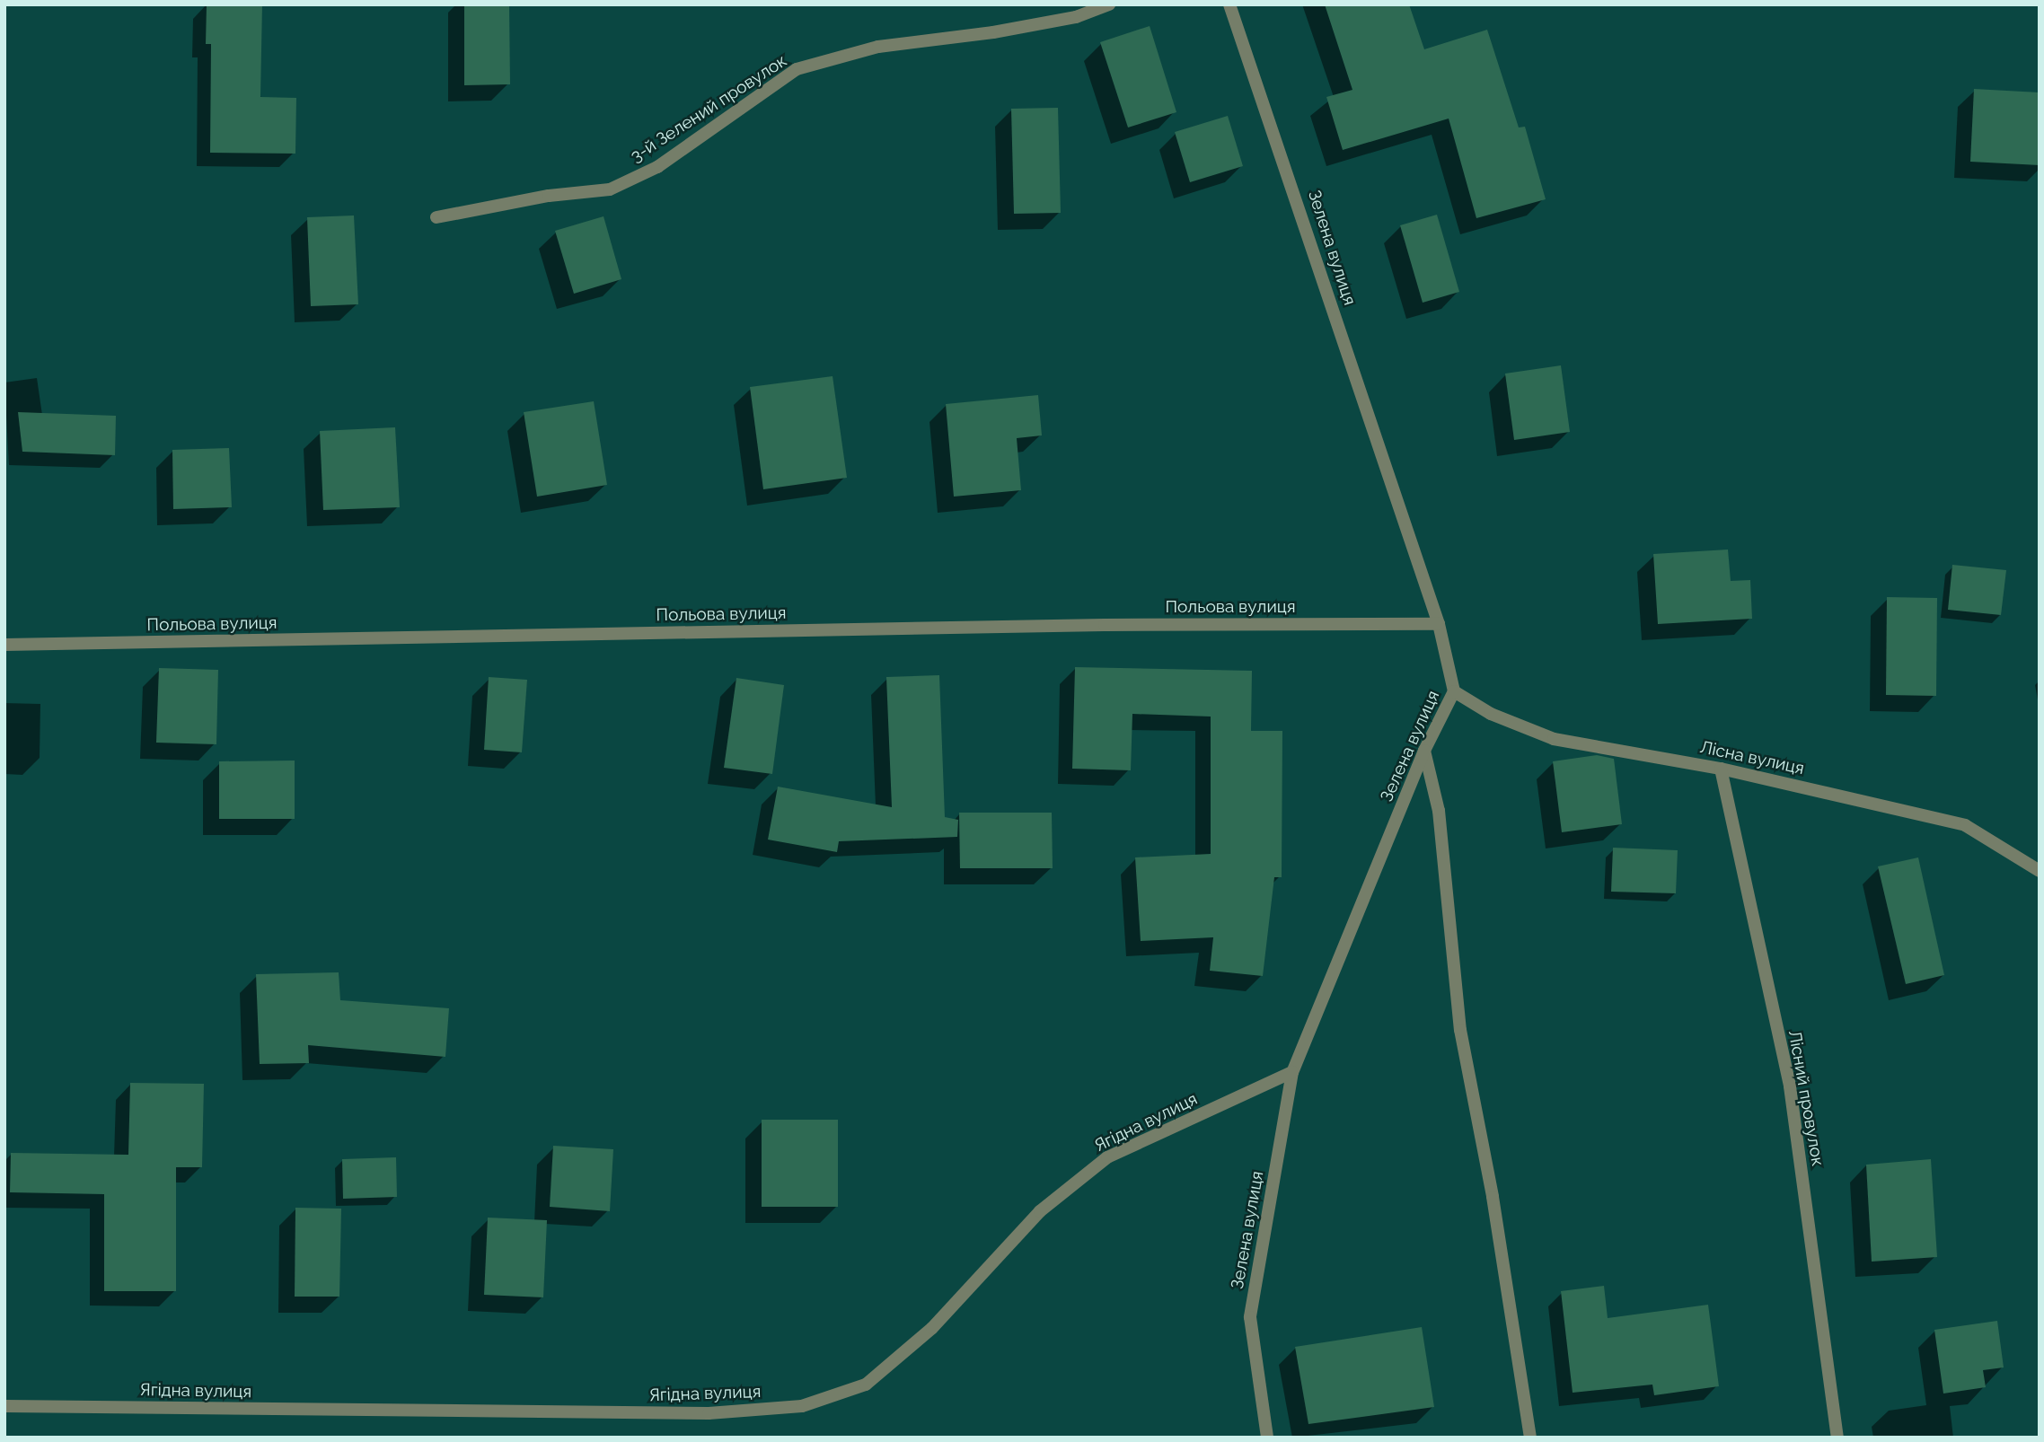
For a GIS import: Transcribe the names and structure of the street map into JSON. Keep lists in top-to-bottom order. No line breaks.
{"streets":{"street":["3-й Зелений провулок","Зелена вулиця","Польова вулиця","Лісна вулиця","Лісний провулок","Ягідна вулиця"]},"crossings":[["Зелена вулиця","Польова вулиця"],["Зелена вулиця","Лісна вулиця"],["Зелена вулиця","Ягідна вулиця"],["Лісна вулиця","Лісний провулок"]]}
